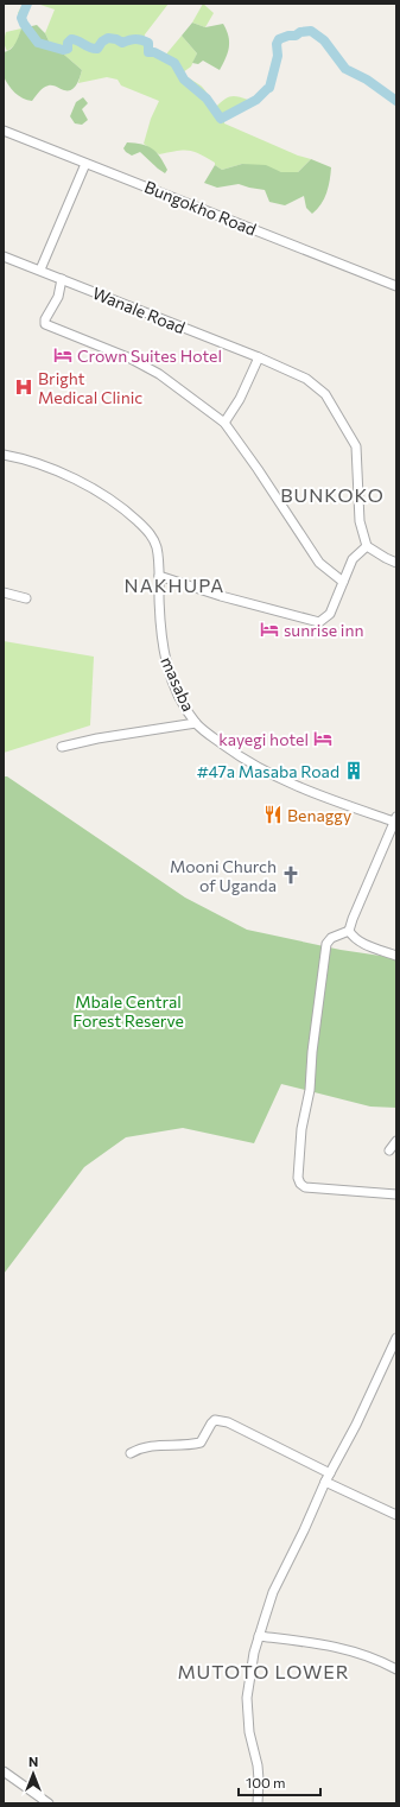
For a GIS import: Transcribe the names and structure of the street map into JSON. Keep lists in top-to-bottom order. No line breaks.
{"streets":{"street":["Bungokho Road","Wanale Road","masaba"]},"districts":["BUNKOKO","NAKHUPA","MUTOTO LOWER"],"parks":["Mbale Central Forest Reserve"],"places":{"hotel":["Crown Suites Hotel","sunrise inn","kayegi hotel"],"hospital":["Bright Medical Clinic"],"building":["#47a Masaba Road"],"restaurant":["Benaggy"],"church":["Mooni Church of Uganda"]},"scale_bar":"100 m","north":"top"}
